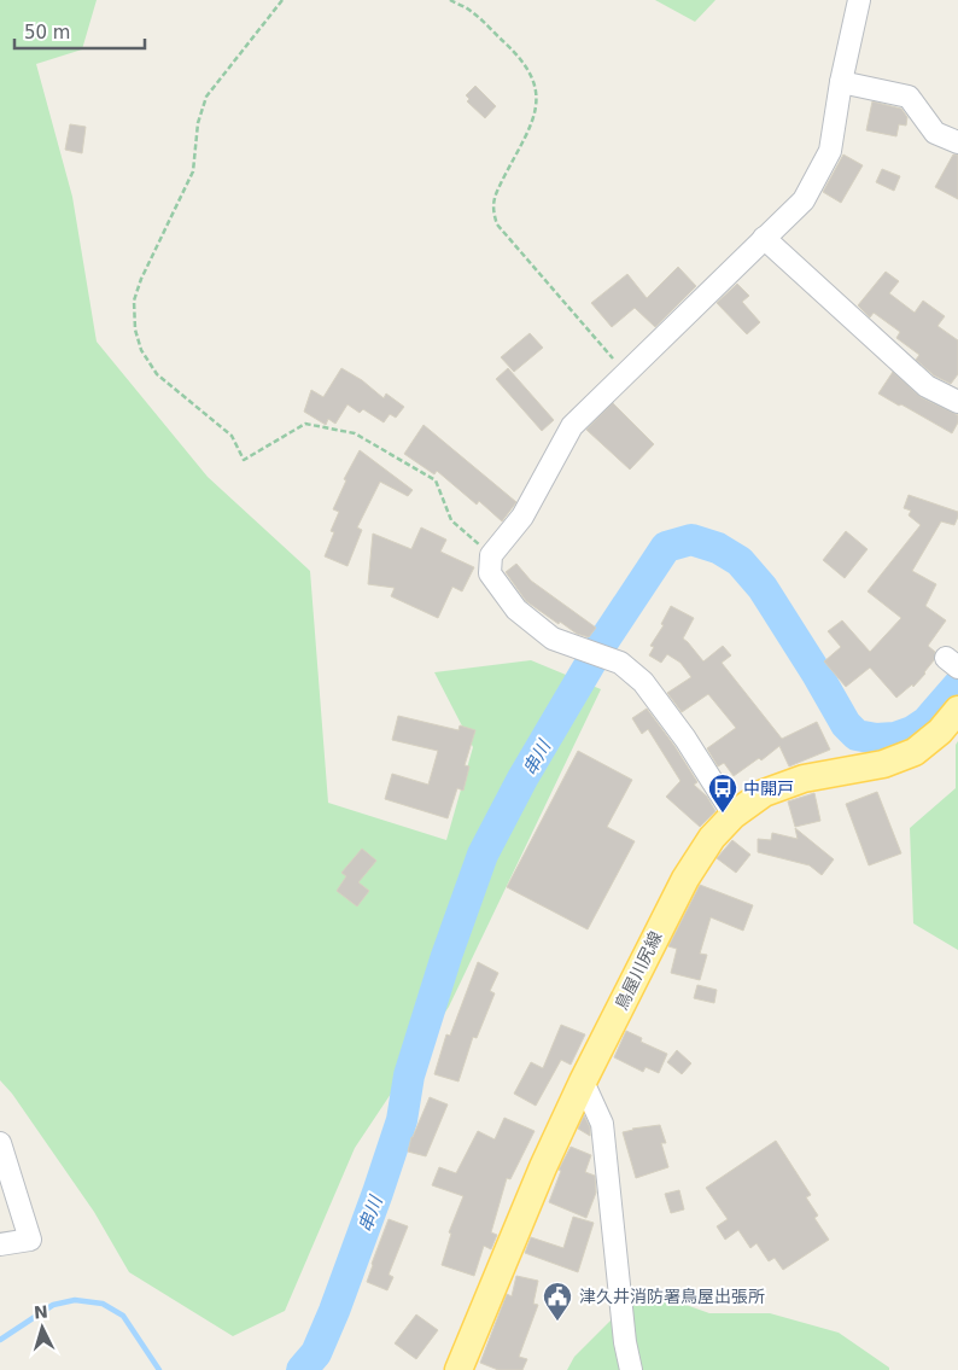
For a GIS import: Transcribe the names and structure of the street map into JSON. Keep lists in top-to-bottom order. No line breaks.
{"streets":{"main road":["鳥屋川尻線"]},"water":["串川"],"places":{"bus stop":["中開戸"],"public building":["津久井消防署鳥屋出張所"]},"scale_bar":"50 m","north":"top"}
